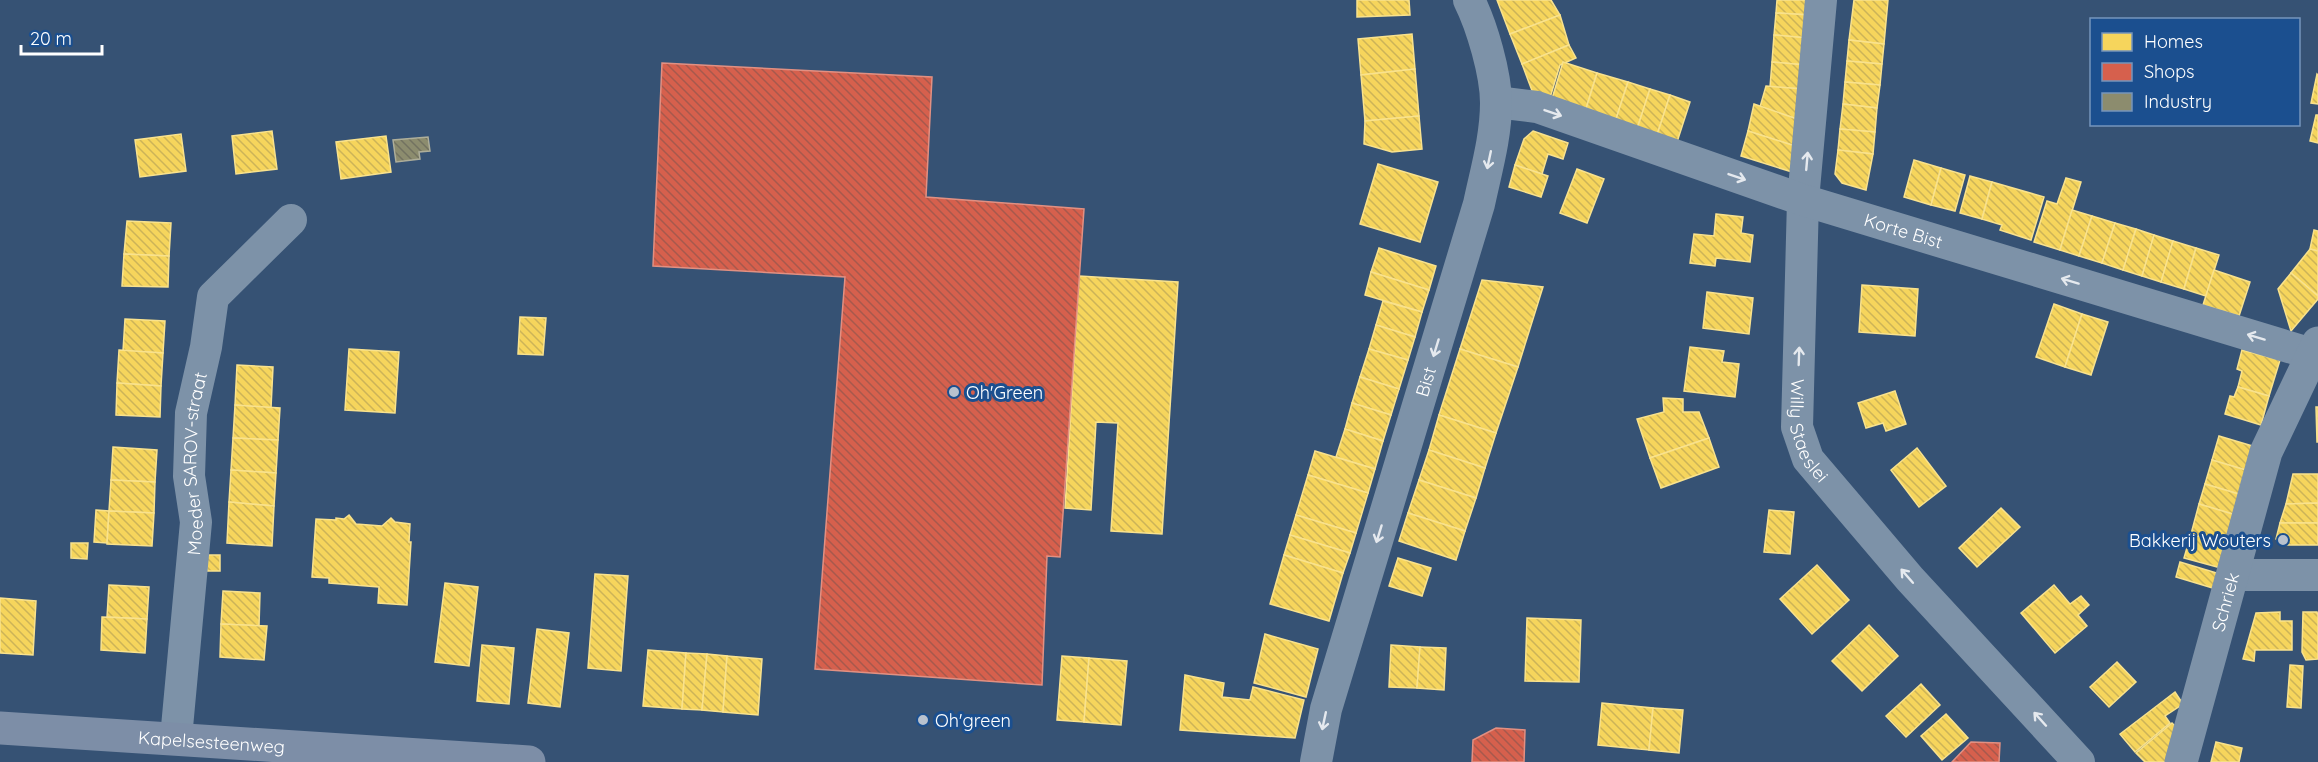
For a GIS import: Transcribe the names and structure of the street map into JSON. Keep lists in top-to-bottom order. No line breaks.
{"streets":{"main road":["Kapelsesteenweg"],"street":["Korte Bist","Bist","Willy Staeslei","Moeder SAROV-straat","Schriek"]},"crossings":[["Korte Bist","Bist"],["Korte Bist","Willy Staeslei"],["Korte Bist","Schriek"],["Moeder SAROV-straat","Kapelsesteenweg"]],"one_way":["Bist","Willy Staeslei"],"places":["Oh'Green","Bakkerij Wouters","Oh'green"],"legend":["Homes","Shops","Industry"],"scale_bar":"20 m"}
